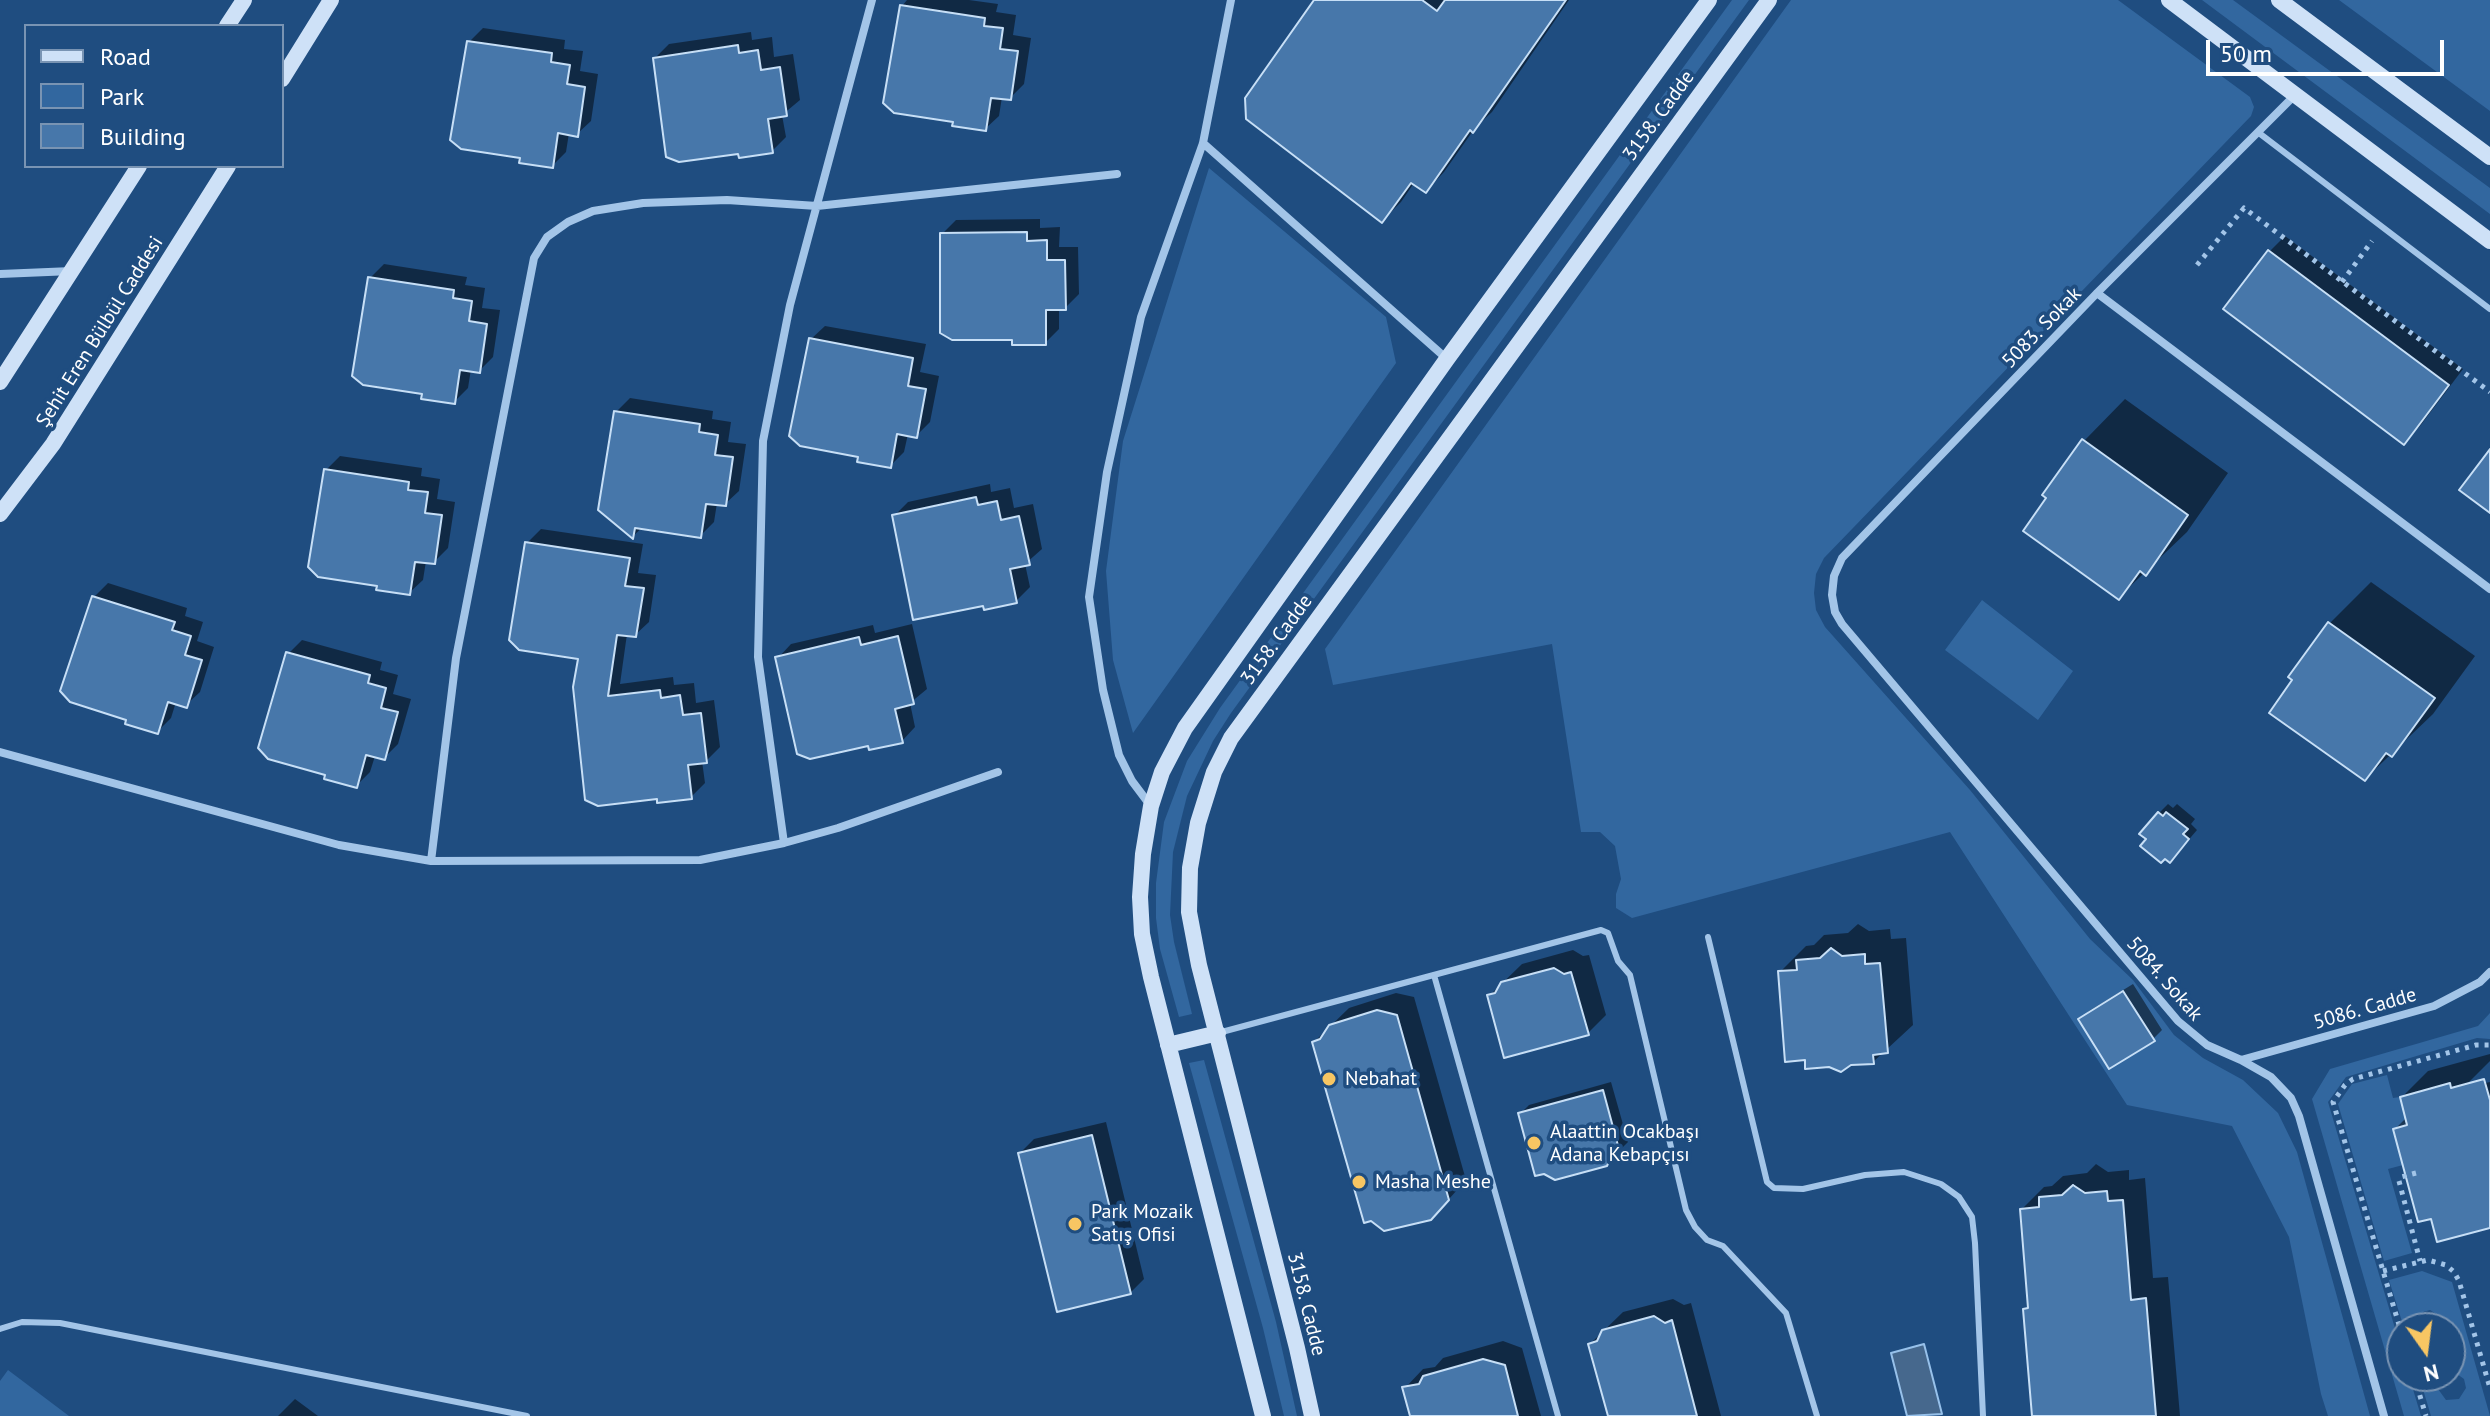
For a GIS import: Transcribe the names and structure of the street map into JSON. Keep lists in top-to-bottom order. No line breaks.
{"streets":{"street":["3158. Cadde","5083. Sokak","Şehit Eren Bülbül Caddesi","5084. Sokak","5086. Cadde"]},"crossings":[["5083. Sokak","5084. Sokak"],["5084. Sokak","5086. Cadde"]],"places":["Nebahat","Alaattin Ocakbaşı Adana Kebapçısı","Masha Meshe","Park Mozaik Satış Ofisi"],"legend":["Road","Park","Building"],"scale_bar":"50 m","north":"bottom"}
